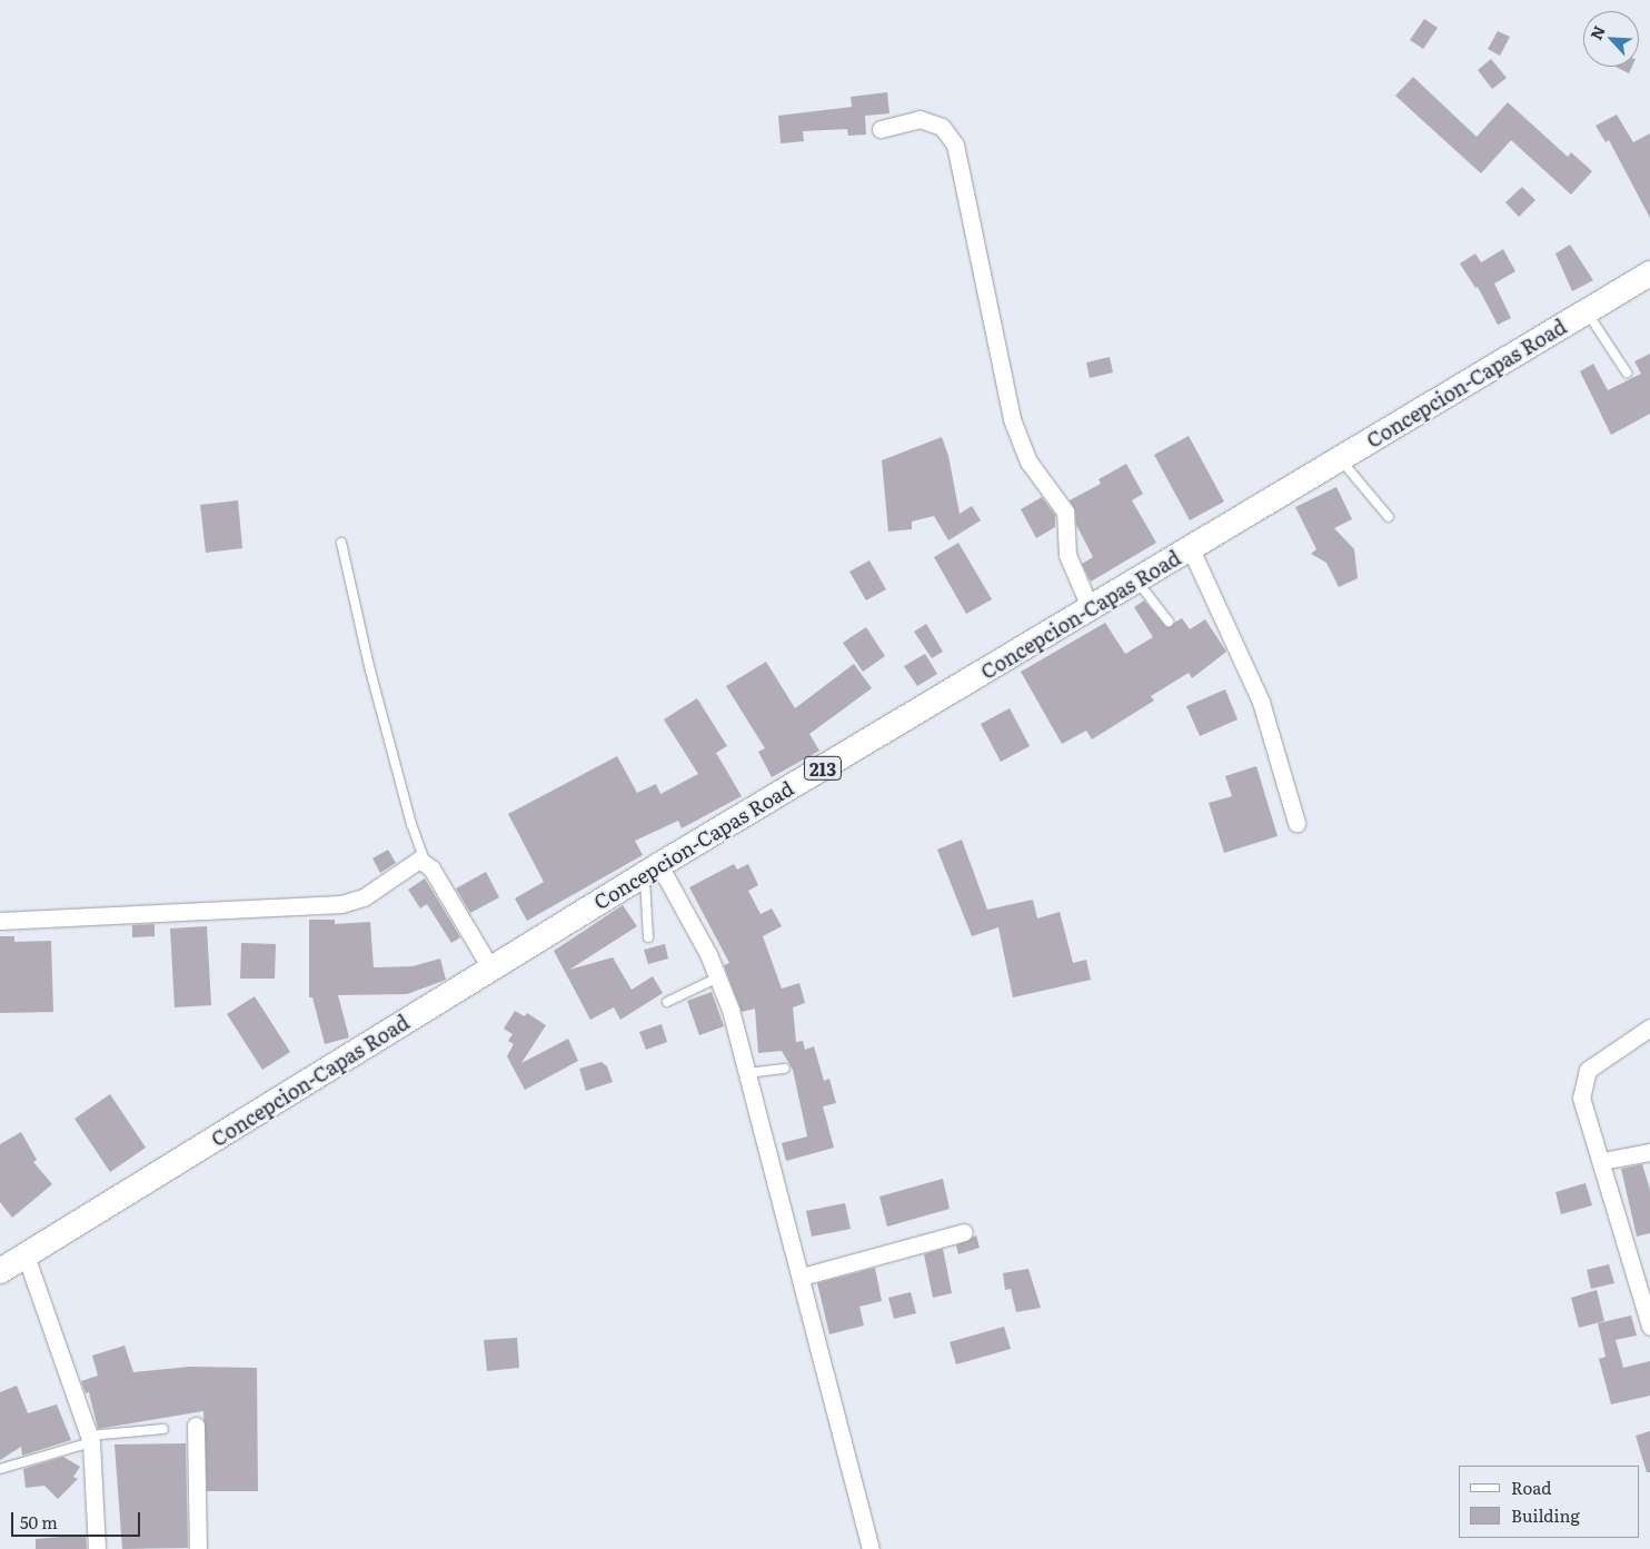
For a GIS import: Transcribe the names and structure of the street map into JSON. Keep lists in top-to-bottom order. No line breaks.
{"streets":{"main road":["Concepcion-Capas Road","213"]},"legend":["Road","Building"],"scale_bar":"50 m","north":"top left"}
